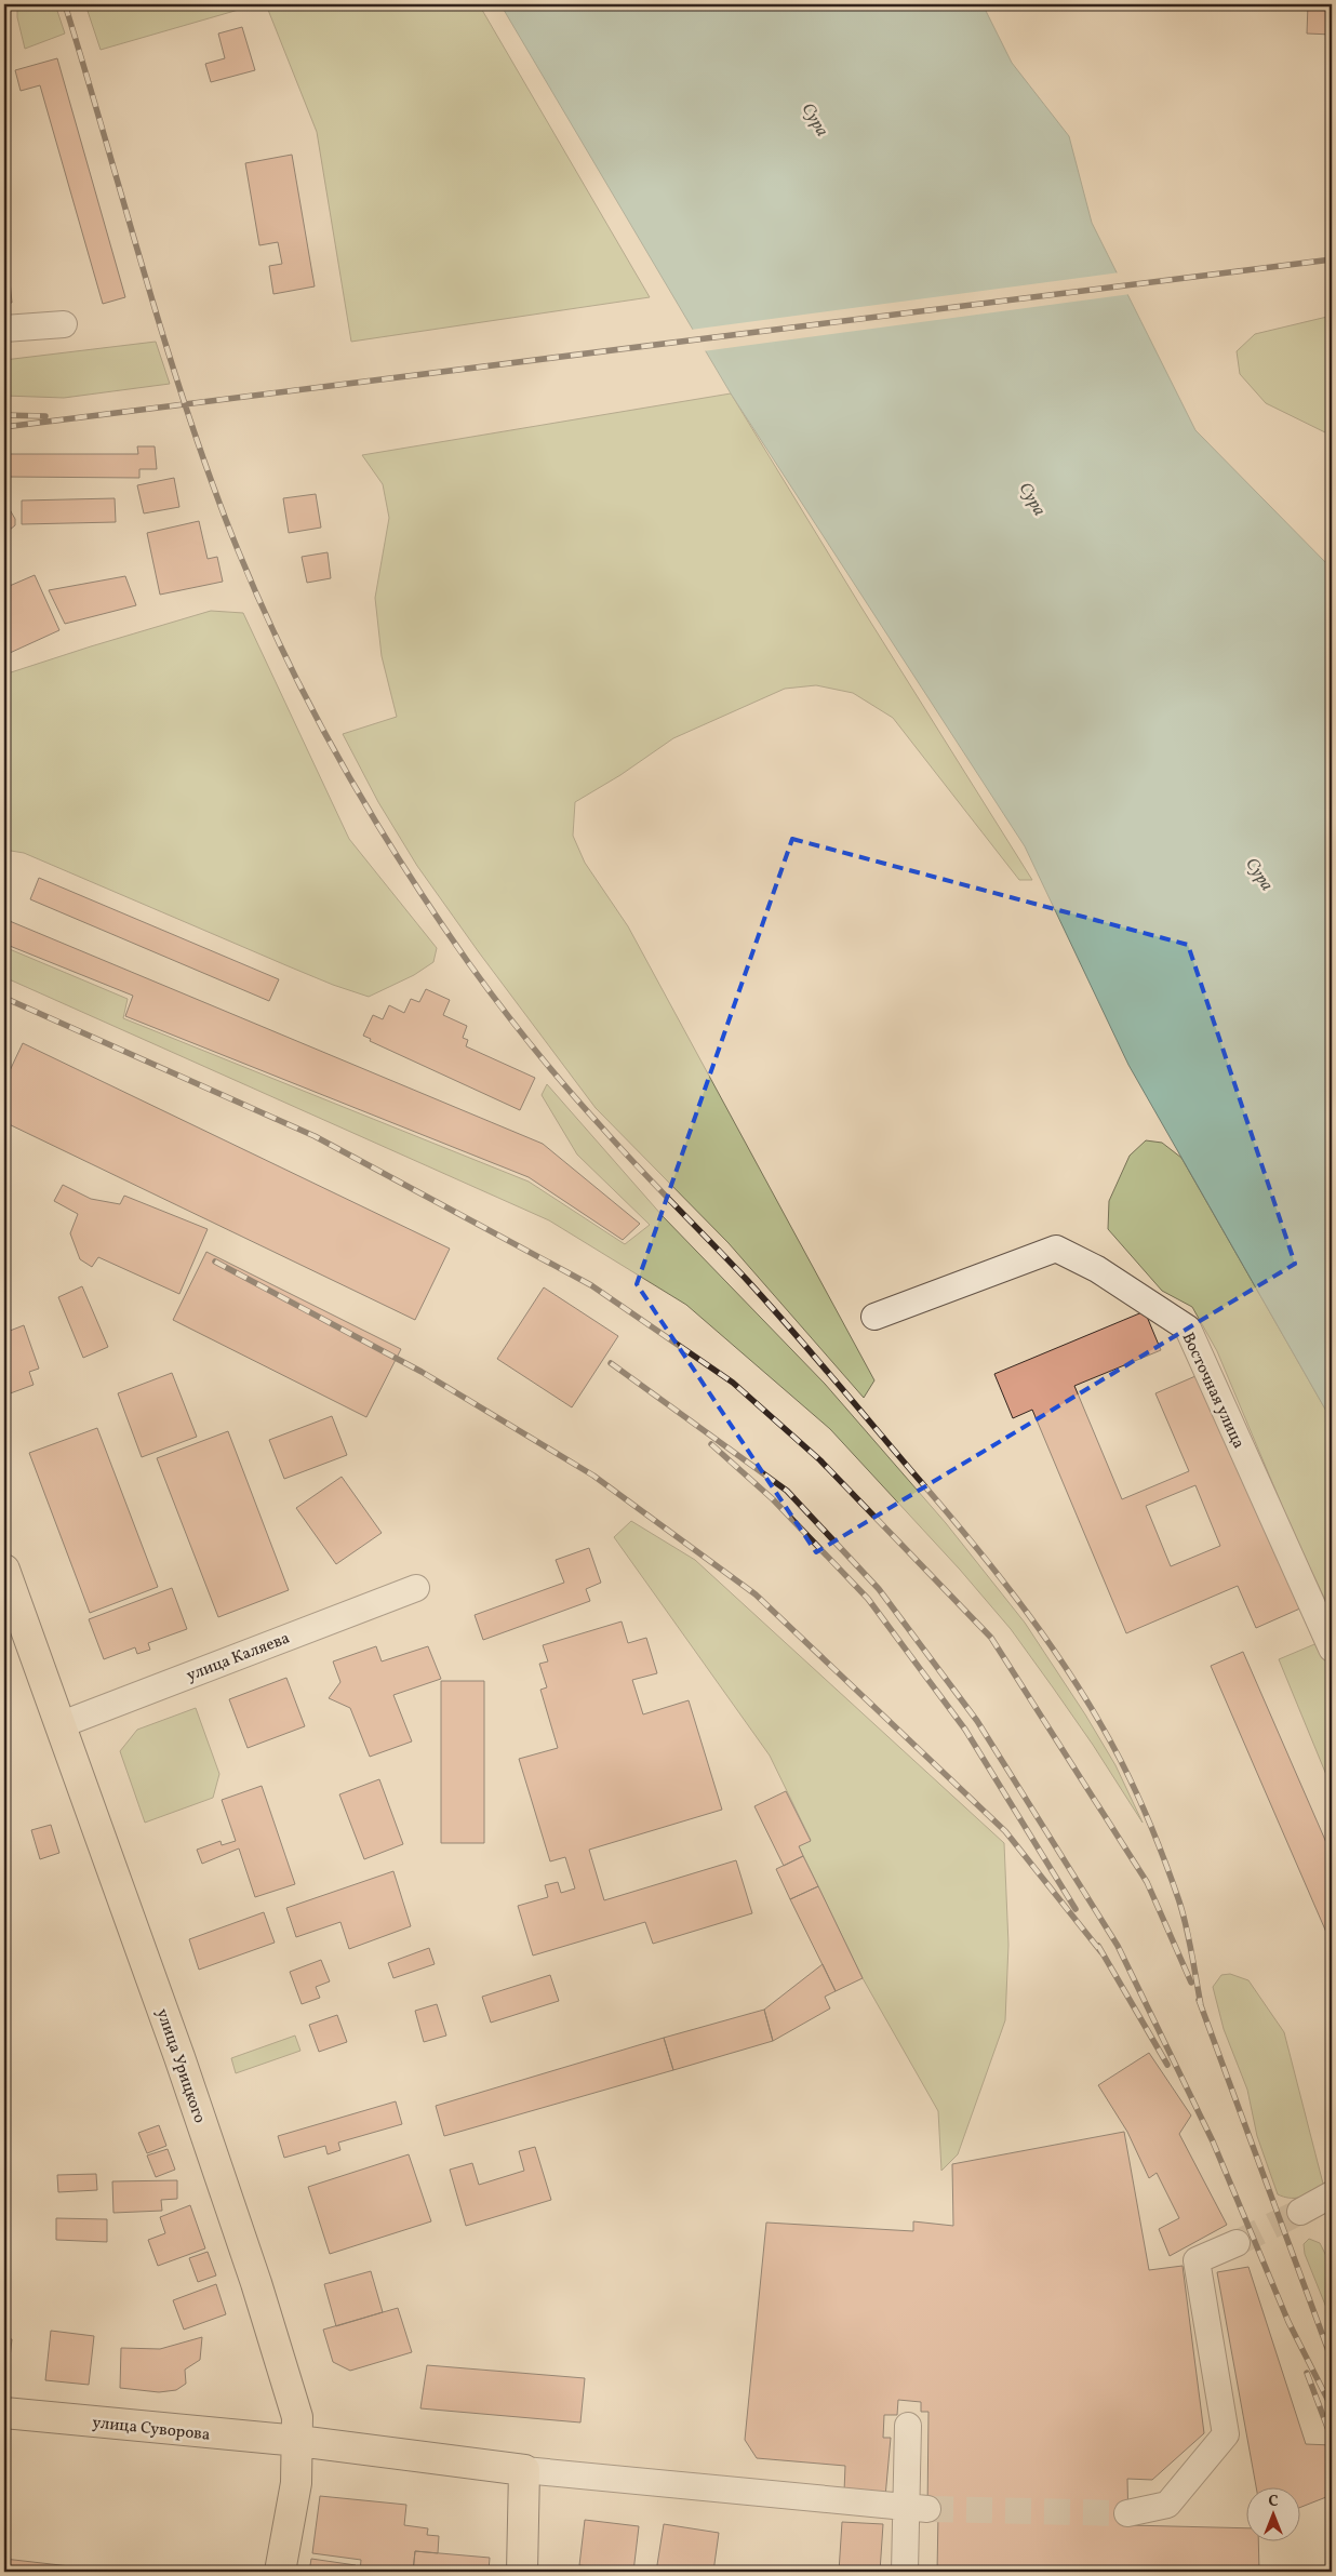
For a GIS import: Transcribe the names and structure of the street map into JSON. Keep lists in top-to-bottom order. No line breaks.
{"streets":{"main road":["улица Урицкого","улица Суворова"],"street":["Восточная улица","улица Каляева"]},"crossings":[["улица Каляева","улица Урицкого"],["улица Урицкого","улица Суворова"]],"water":["Сура"],"north":"top"}
